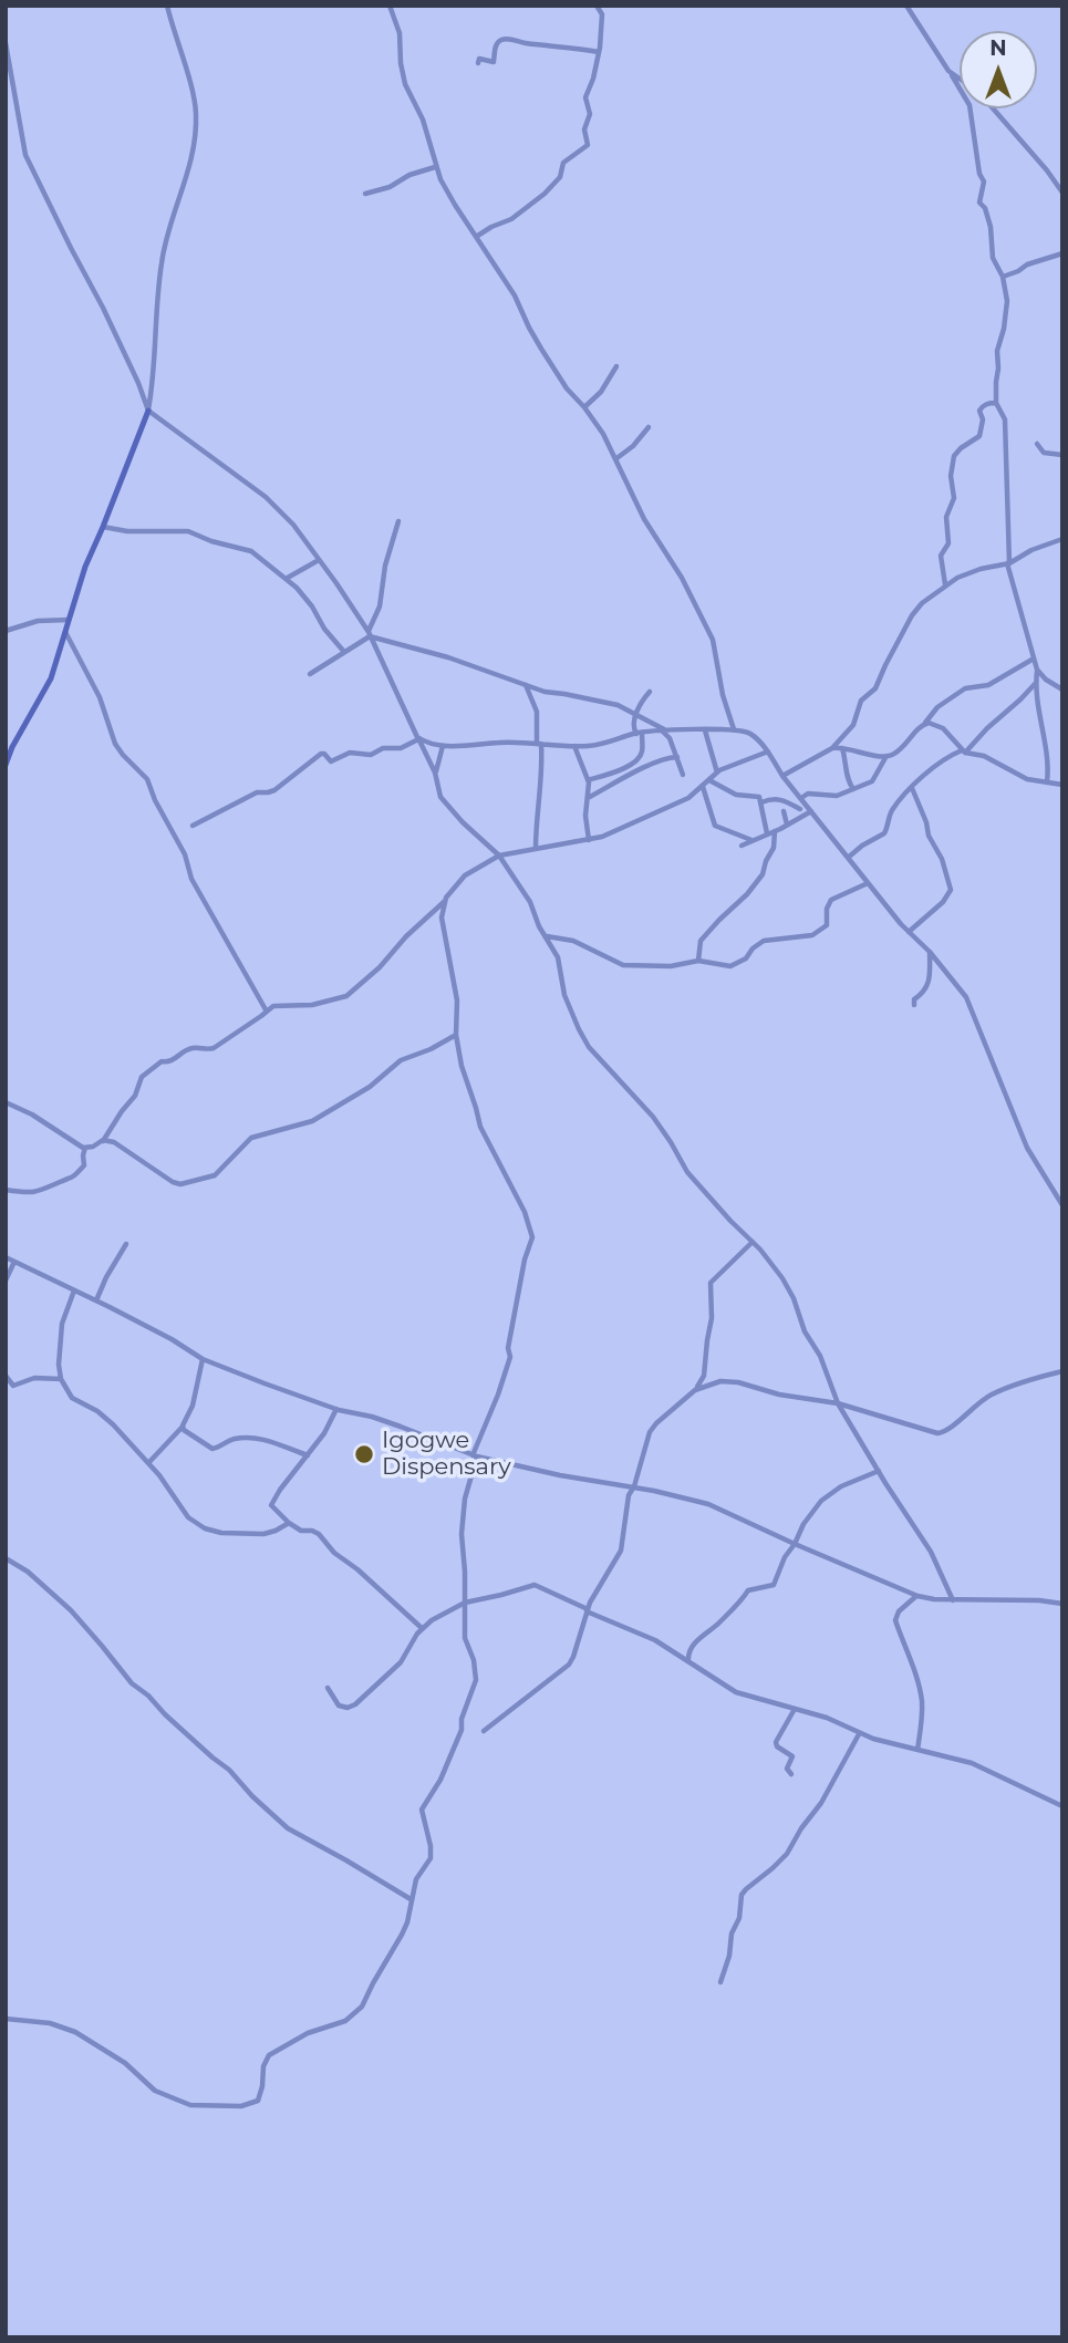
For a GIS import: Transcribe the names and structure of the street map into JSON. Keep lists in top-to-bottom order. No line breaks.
{"places":["Igogwe Dispensary"],"north":"top"}
